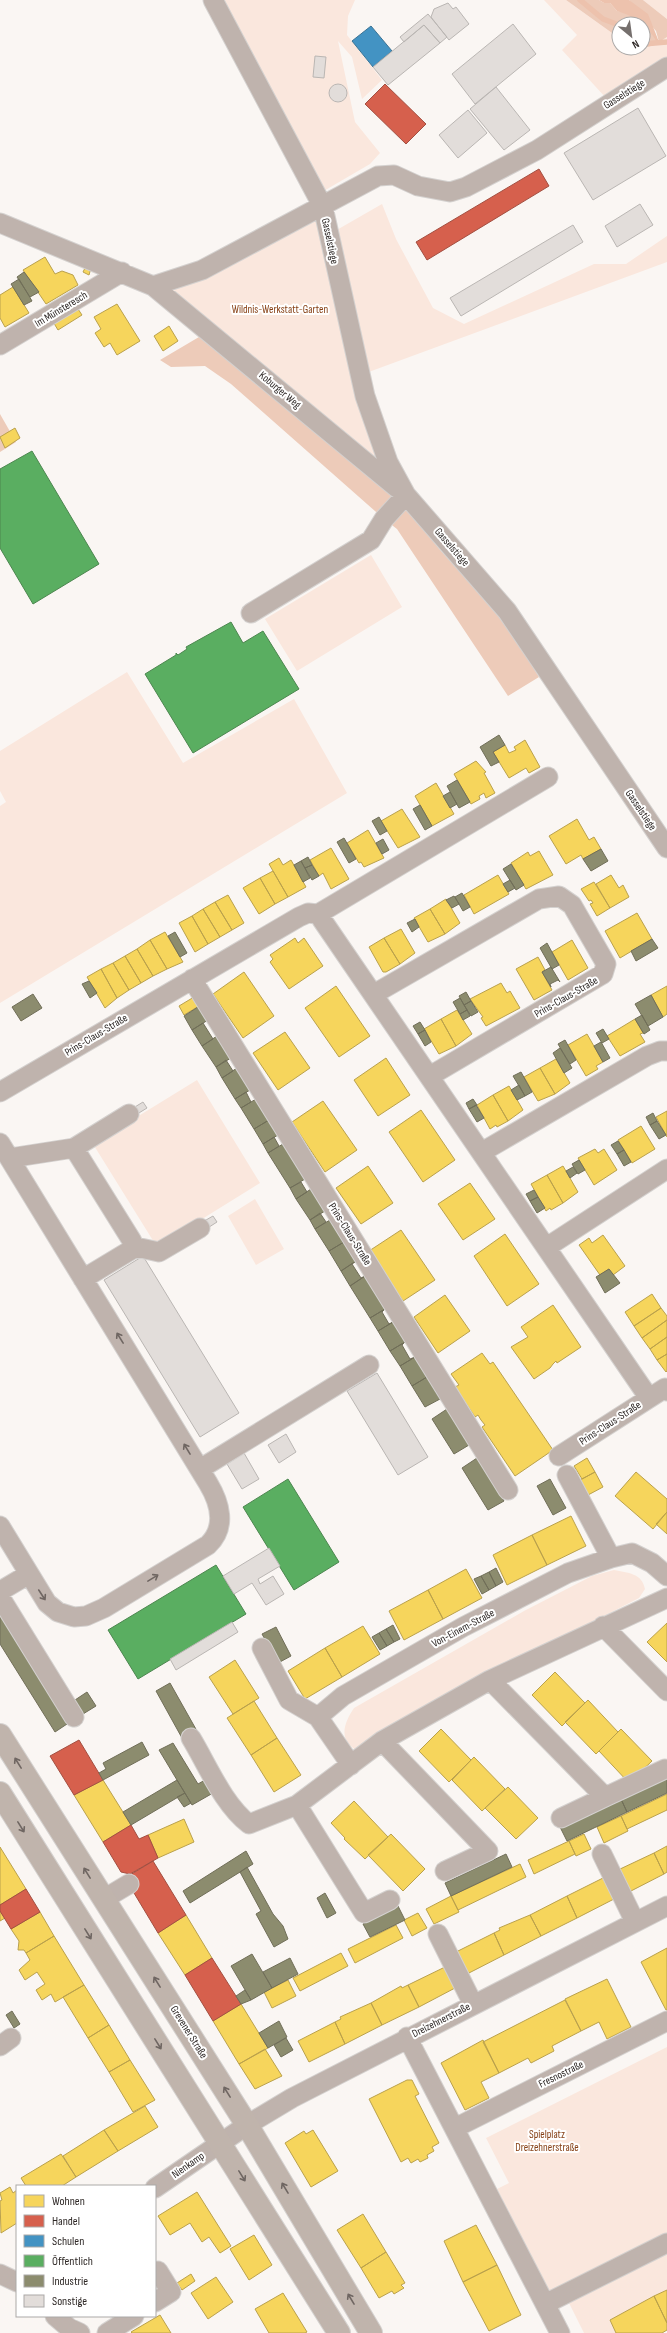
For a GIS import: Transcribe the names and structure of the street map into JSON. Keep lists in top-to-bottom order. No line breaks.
{"streets":{"main road":["Grevener Straße"],"street":["Gasselstiege","Im Münsteresch","Koburger Weg","Prins-Claus-Straße","Von-Einem-Straße","Dreizehnerstraße","Fresnostraße","Nienkamp"]},"crossings":[["Gasselstiege","Koburger Weg"],["Im Münsteresch","Koburger Weg"],["Dreizehnerstraße","Grevener Straße"],["Dreizehnerstraße","Nienkamp"]],"parks":["Wildnis-Werkstatt-Garten","Spielplatz Dreizehnerstraße"],"legend":["Wohnen","Handel","Schulen","Öffentlich","Industrie","Sonstige"],"north":"bottom right"}
